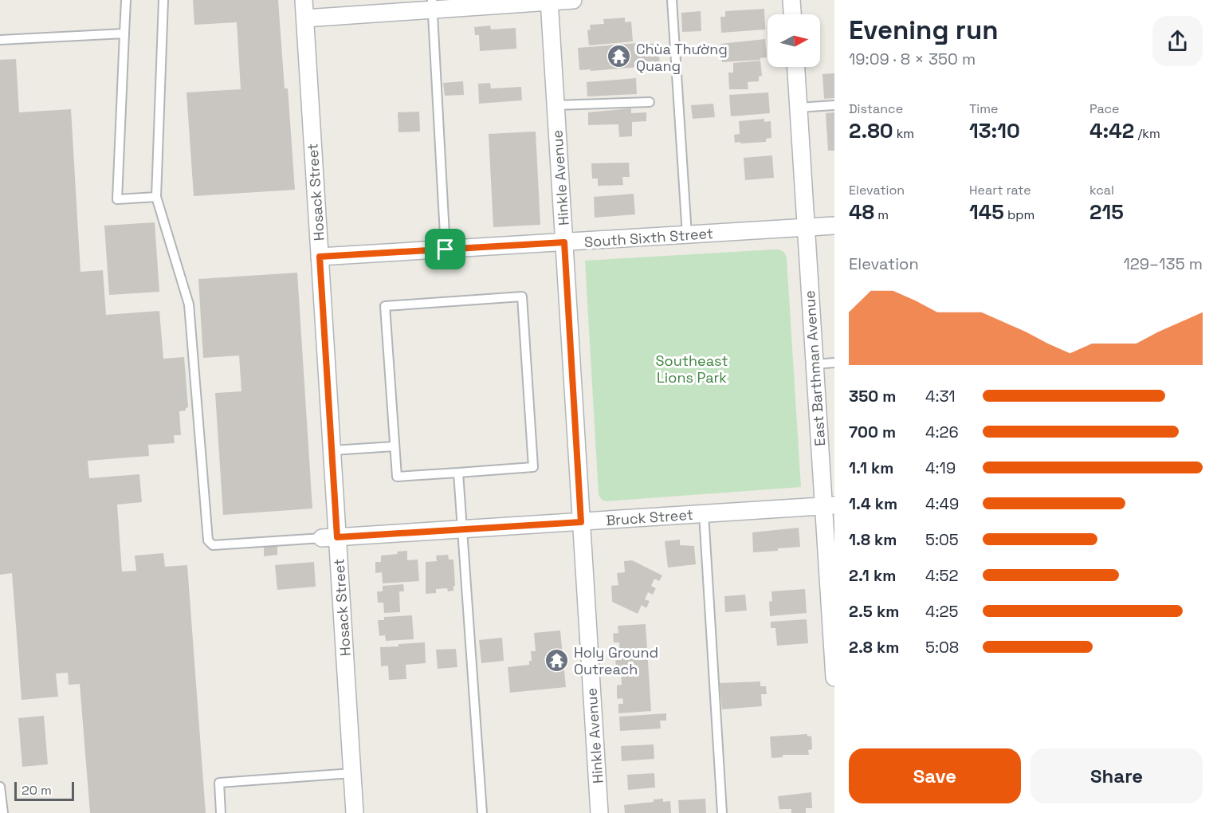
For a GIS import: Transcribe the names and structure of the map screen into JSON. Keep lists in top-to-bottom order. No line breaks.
{"streets":{"street":["Hinkle Avenue","Hosack Street","South Sixth Street","East Barthman Avenue","Bruck Street"]},"crossings":[["Hinkle Avenue","South Sixth Street"],["Hinkle Avenue","Bruck Street"],["Hosack Street","South Sixth Street"],["Hosack Street","Bruck Street"],["South Sixth Street","East Barthman Avenue"],["East Barthman Avenue","Bruck Street"]],"parks":["Southeast Lions Park"],"places":{"temple":["Chùa Thường Quang","Holy Ground Outreach"]},"scale_bar":"20 m","north":"right","page":{"heading":["Evening run","19:09 · 8 × 350 m"],"stats":[["Distance","2.80 km"],["Time","13:10"],["Pace","4:42 /km"],["Elevation","48 m"],["Heart rate","145 bpm"],["kcal","215"]],"chart":["Elevation","129–135 m"],"list":[{"name":"350 m","note":"4:31"},{"name":"700 m","note":"4:26"},{"name":"1.1 km","note":"4:19"},{"name":"1.4 km","note":"4:49"},{"name":"1.8 km","note":"5:05"},{"name":"2.1 km","note":"4:52"},{"name":"2.5 km","note":"4:25"},{"name":"2.8 km","note":"5:08"}],"buttons":["Save","Share"],"scale":"20 m"}}
